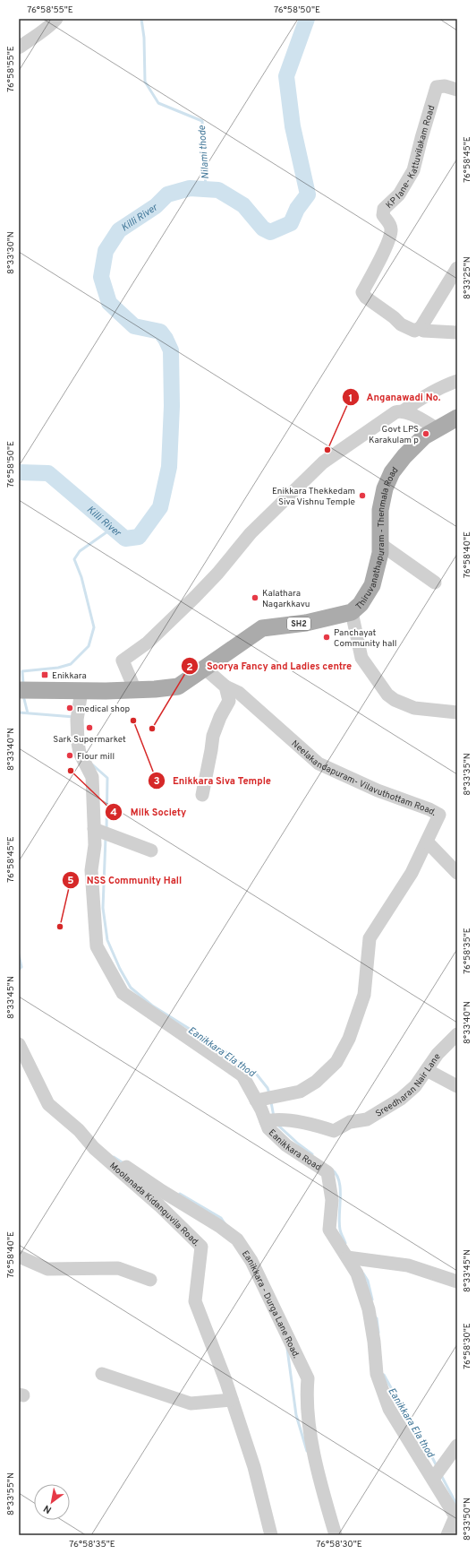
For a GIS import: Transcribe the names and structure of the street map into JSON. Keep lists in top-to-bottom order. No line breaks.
{"streets":{"main road":["Thiruvanathapuram - Thenmala Road","SH2"],"street":["KP lane- Kattuvilakam Road","Neelakandapuram- Vilavuthottam Road.","Sreedharan Nair Lane","Eanikkara Road","Moolanada Kidanguvila Road.","Eanikkara - Durga Lane Road."]},"crossings":[["Thiruvanathapuram - Thenmala Road","Eanikkara Road"],["Neelakandapuram- Vilavuthottam Road.","Eanikkara Road"],["Sreedharan Nair Lane","Eanikkara Road"],["Moolanada Kidanguvila Road.","Eanikkara - Durga Lane Road."]],"water":["Nilami thode","Killi River","Eanikkara Ela thod"],"places":{"other":["Govt LPS Karakulam p","Anganawadi No.","Enikkara Thekkedam Siva Vishnu Temple","Kalathara Nagarkkavu","Panchayat Community hall","medical shop","Enikkara Siva Temple","Sark Supermarket","Soorya Fancy and Ladies centre","Flour mill","Milk Society","NSS Community Hall"],"transit":["Enikkara"]},"north":"bottom left","coordinates":["76°58'55\"E","76°58'50\"E","76°58'45\"E","8°33'30\"N","8°33'25\"N","76°58'40\"E","8°33'40\"N","8°33'35\"N","76°58'35\"E","8°33'45\"N","76°58'30\"E","8°33'55\"N","8°33'50\"N"]}
